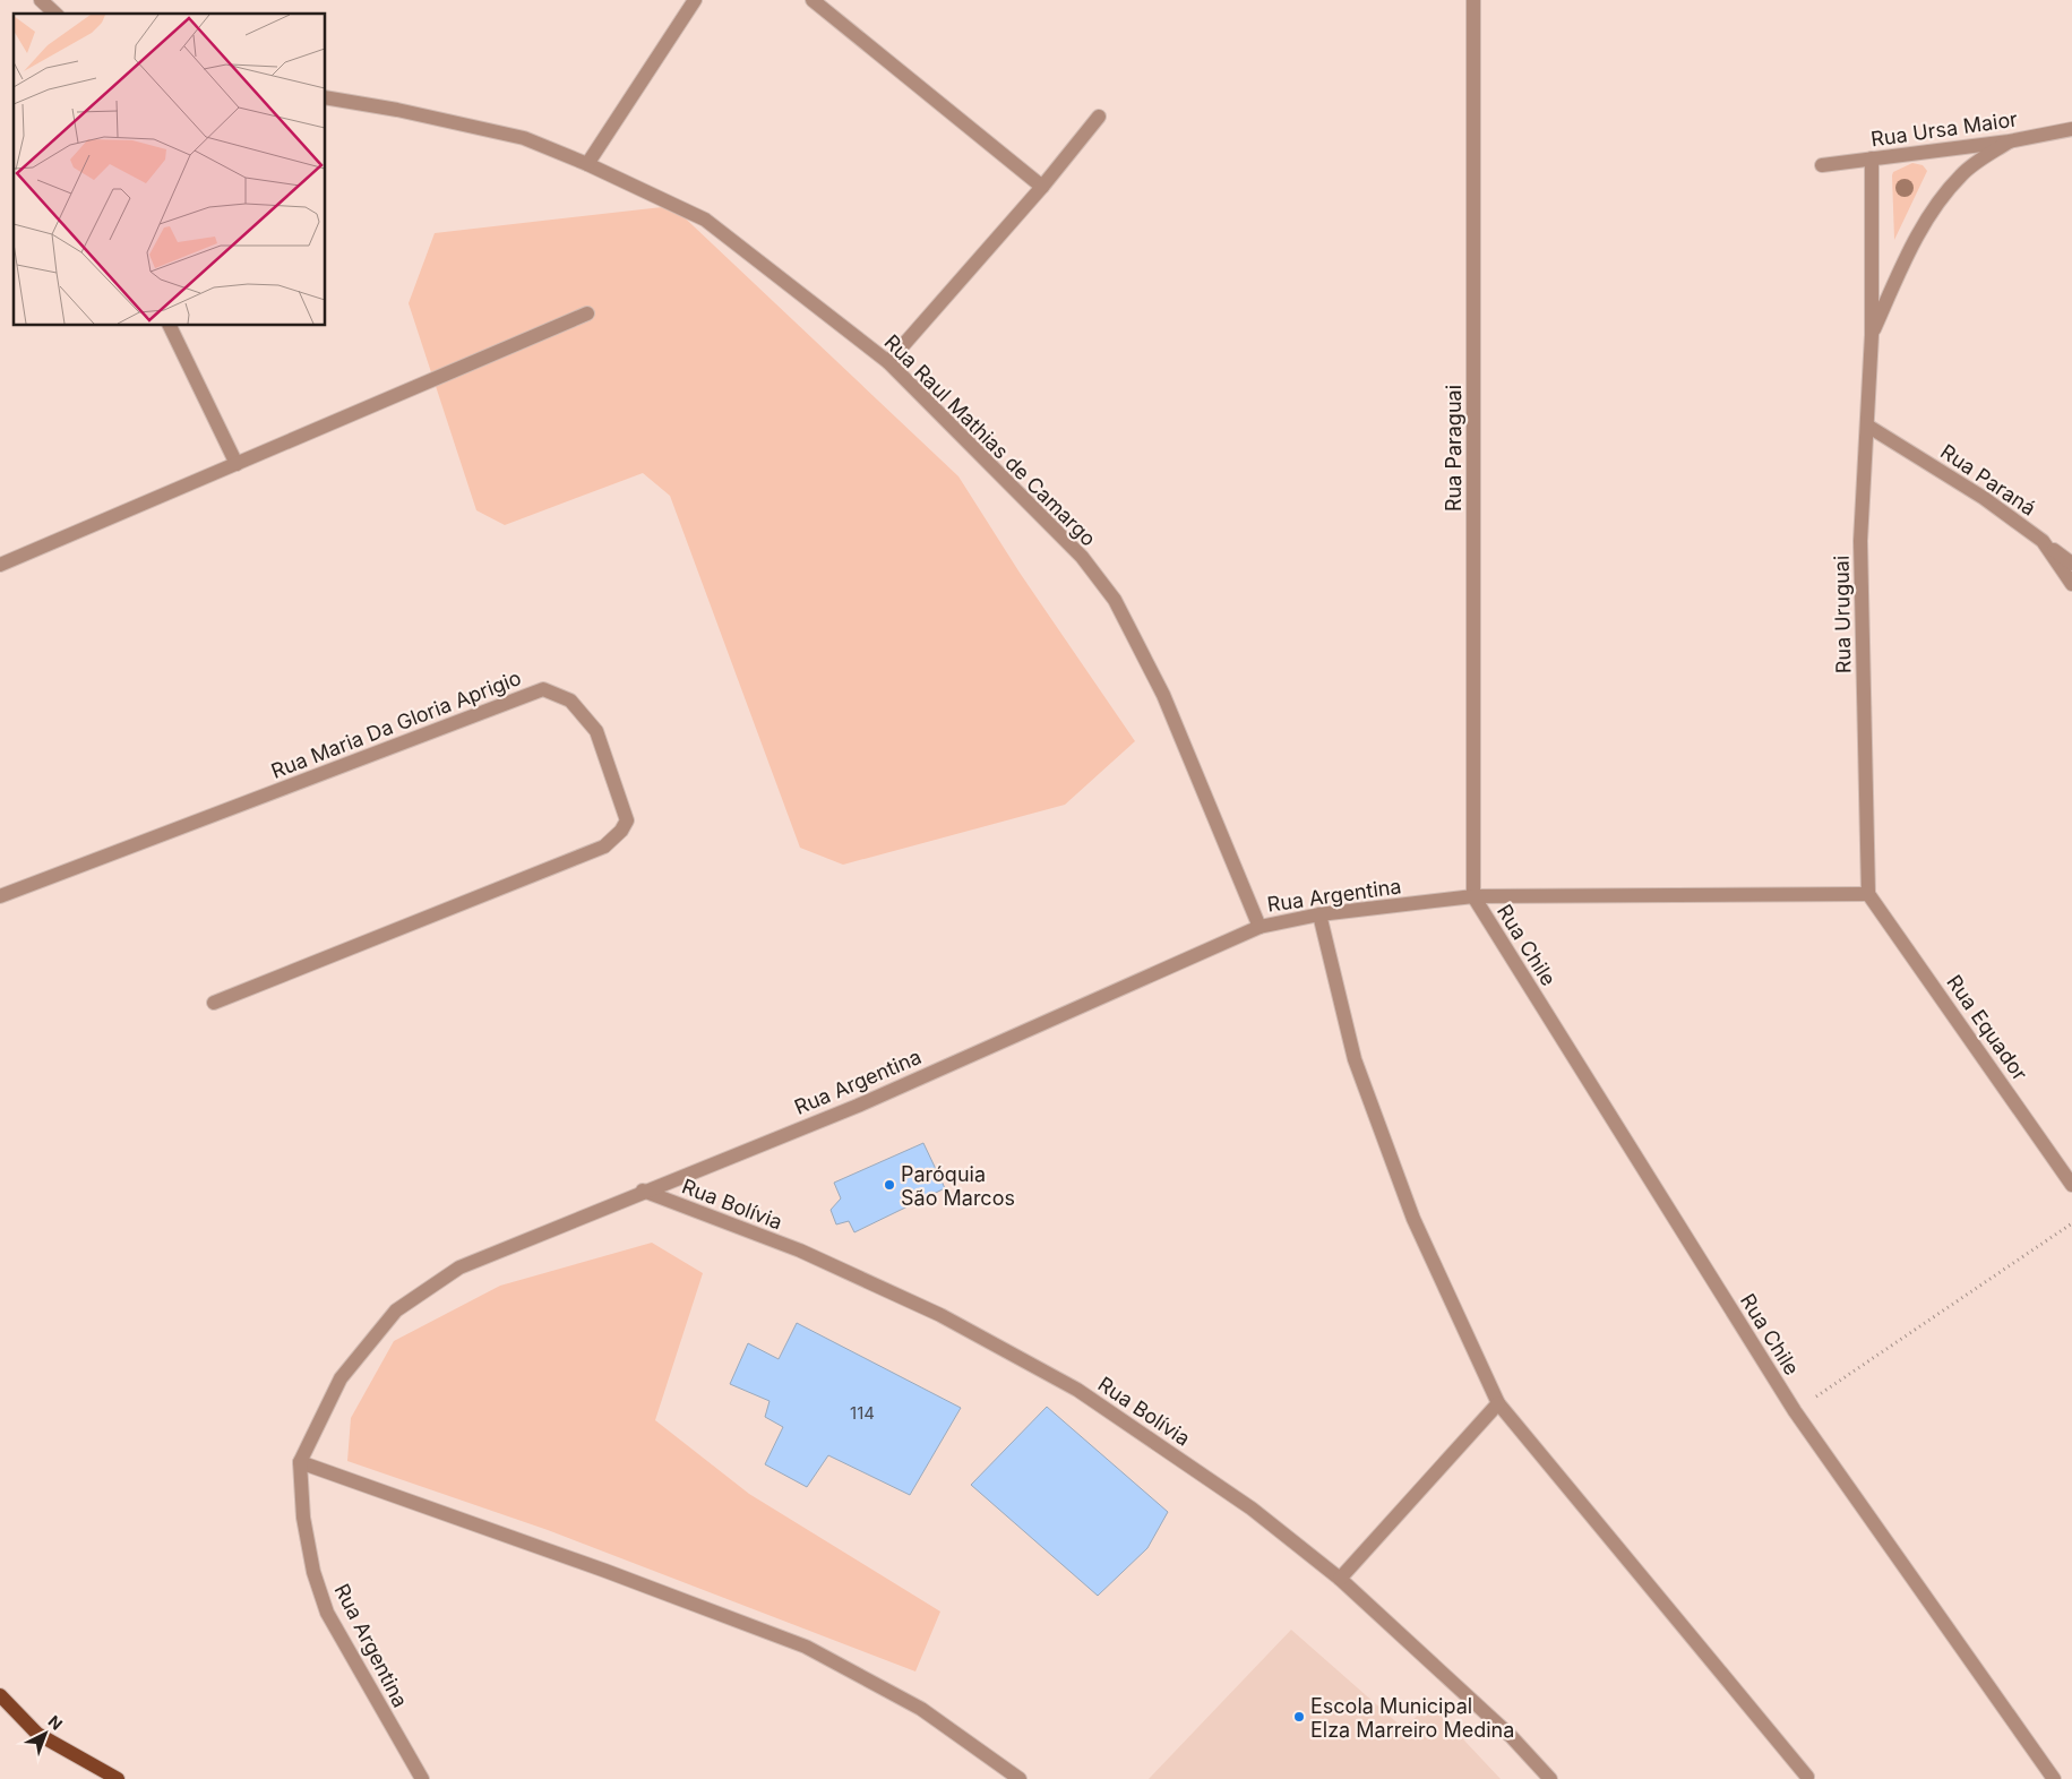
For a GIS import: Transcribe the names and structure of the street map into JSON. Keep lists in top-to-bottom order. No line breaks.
{"streets":{"street":["Rua Ursa Maior","Rua Raul Mathias de Camargo","Rua Paraguai","Rua Paraná","Rua Uruguai","Rua Maria Da Gloria Aprigio","Rua Argentina","Rua Chile","Rua Equador","Rua Bolívia"]},"crossings":[["Rua Ursa Maior","Rua Uruguai"],["Rua Raul Mathias de Camargo","Rua Argentina"],["Rua Paraguai","Rua Argentina"],["Rua Paraguai","Rua Chile"],["Rua Paraná","Rua Uruguai"],["Rua Uruguai","Rua Argentina"],["Rua Uruguai","Rua Equador"],["Rua Argentina","Rua Chile"],["Rua Argentina","Rua Equador"],["Rua Argentina","Rua Bolívia"]],"places":["Paróquia São Marcos","Escola Municipal Elza Marreiro Medina"],"house_numbers":["114"],"north":"top right"}
